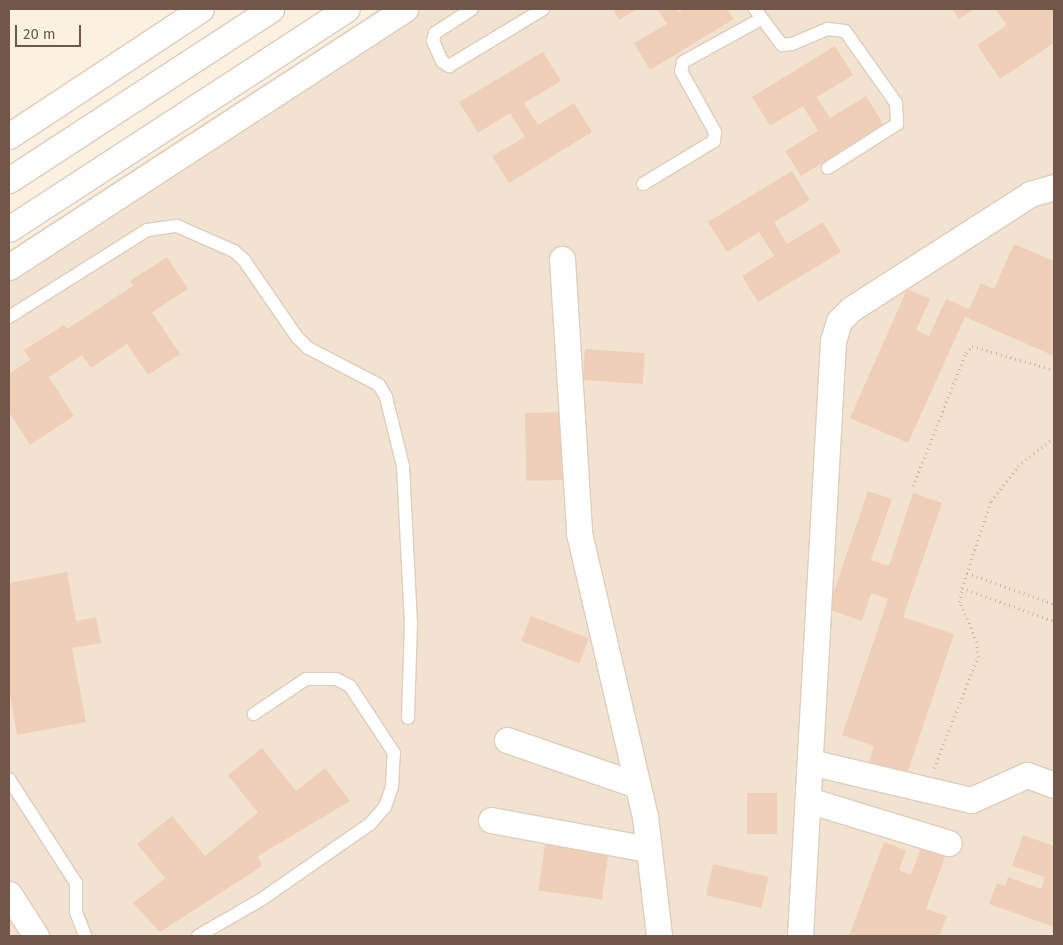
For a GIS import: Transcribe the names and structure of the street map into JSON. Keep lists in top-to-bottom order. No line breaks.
{"scale_bar":"20 m"}
